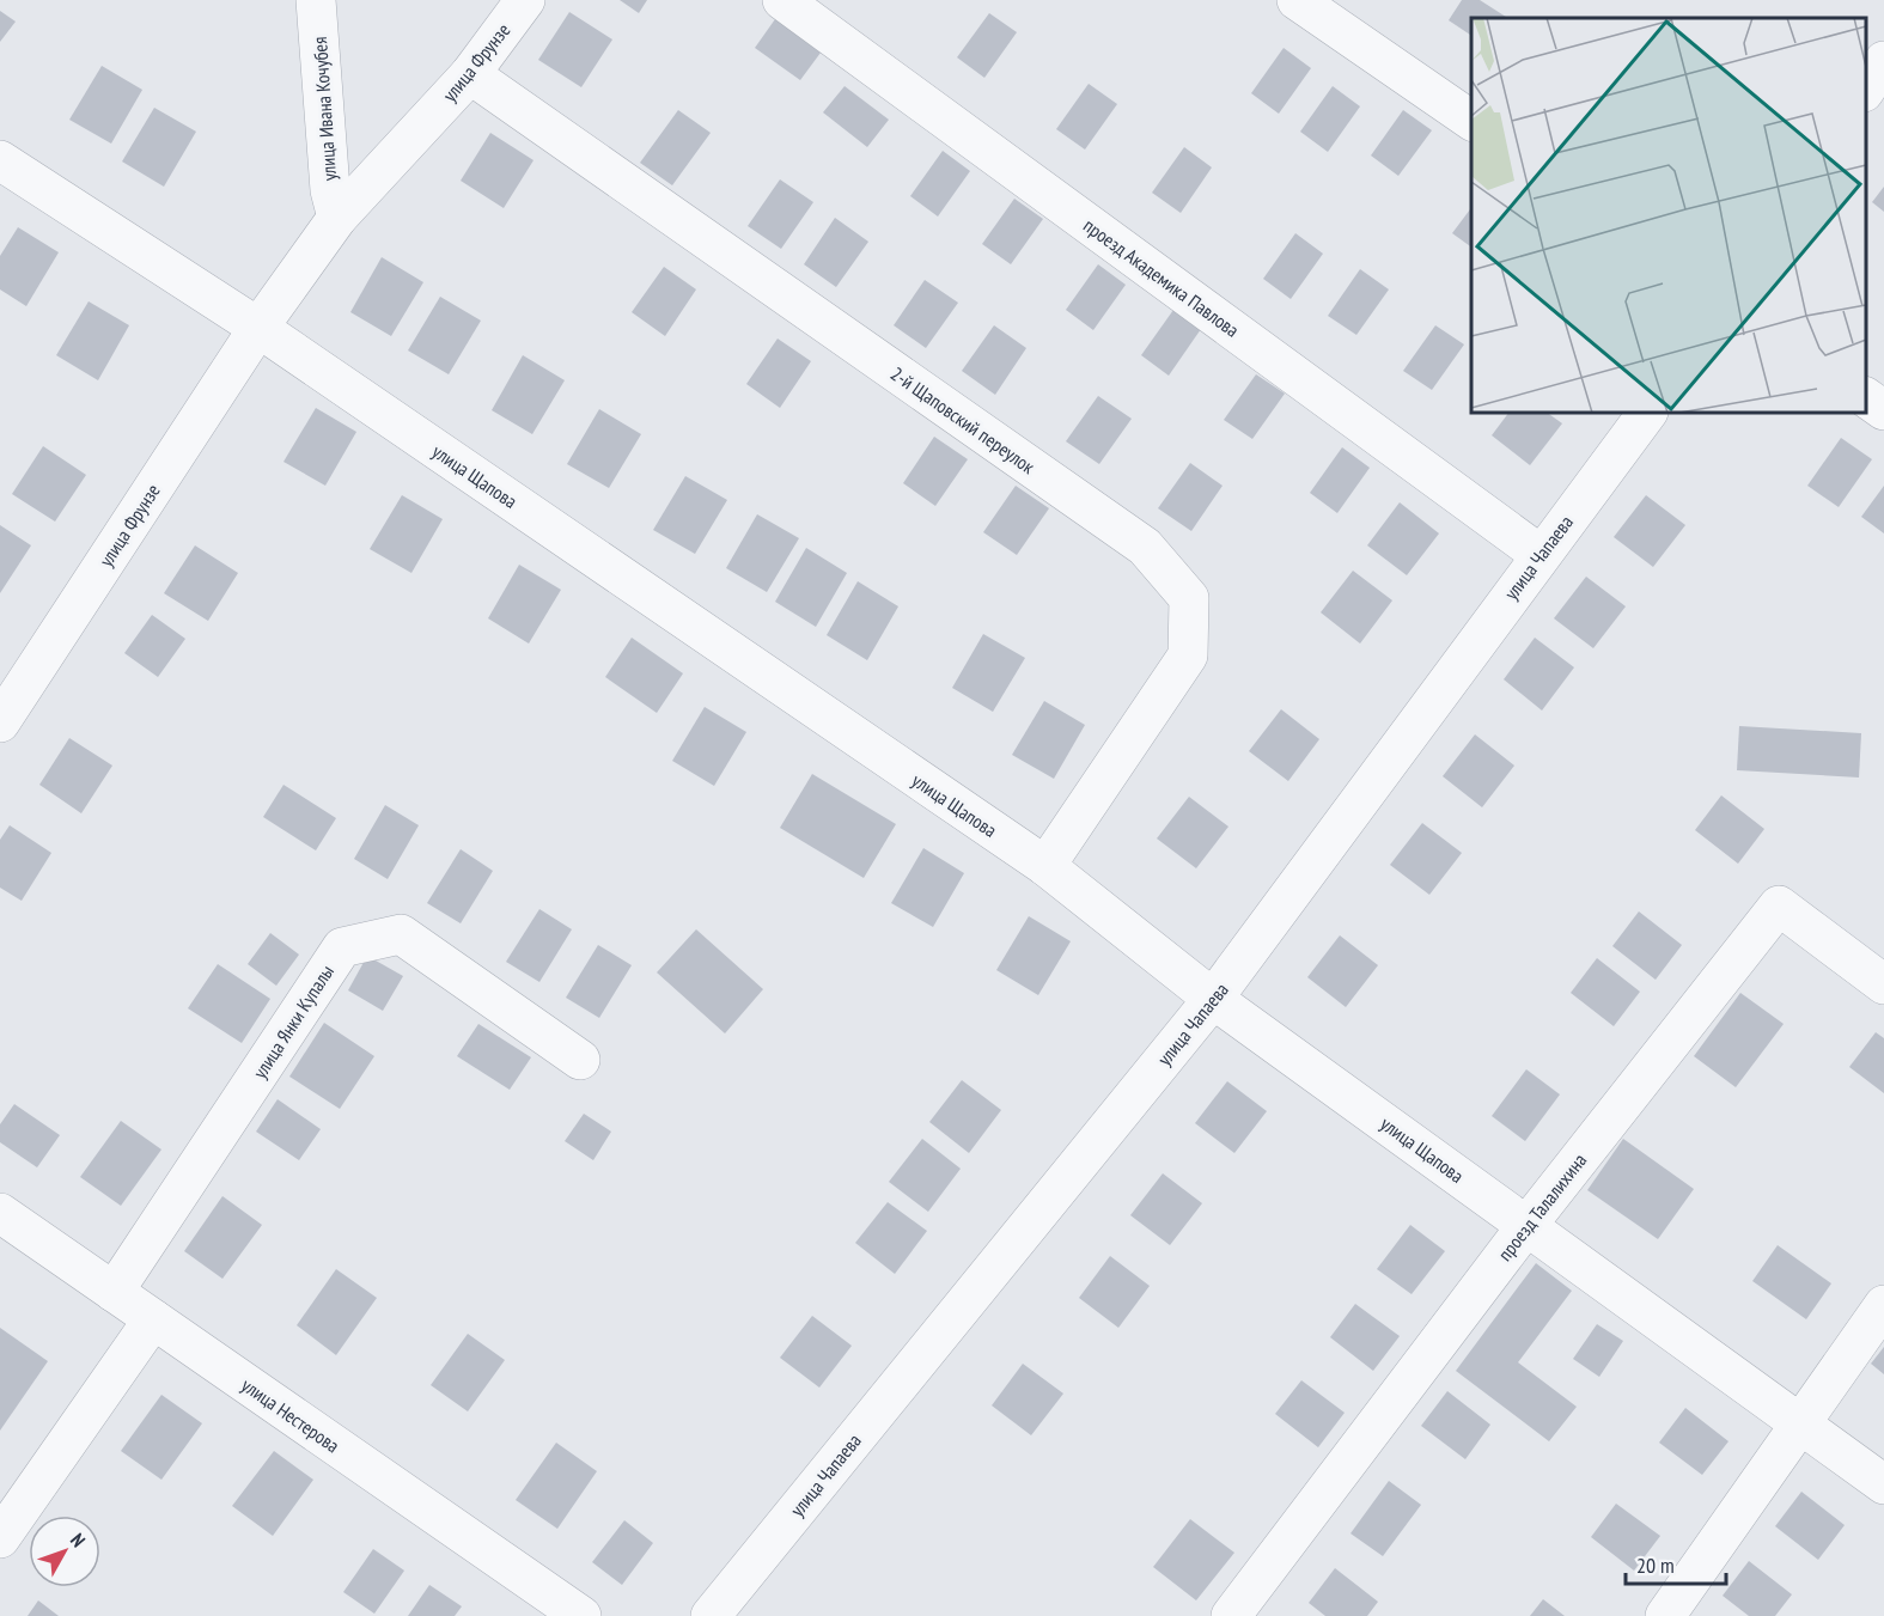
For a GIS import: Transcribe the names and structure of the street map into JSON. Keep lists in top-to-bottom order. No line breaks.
{"streets":{"street":["улица Фрунзе","улица Ивана Кочубея","проезд Академика Павлова","2-й Щаповский переулок","улица Щапова","улица Чапаева","улица Янки Купалы","проезд Талалихина","улица Нестерова"]},"crossings":[["улица Фрунзе","улица Ивана Кочубея"],["улица Фрунзе","2-й Щаповский переулок"],["улица Фрунзе","улица Щапова"],["проезд Академика Павлова","улица Чапаева"],["2-й Щаповский переулок","улица Щапова"],["улица Щапова","улица Чапаева"],["улица Щапова","проезд Талалихина"],["улица Янки Купалы","улица Нестерова"]],"scale_bar":"20 m","north":"top right"}
